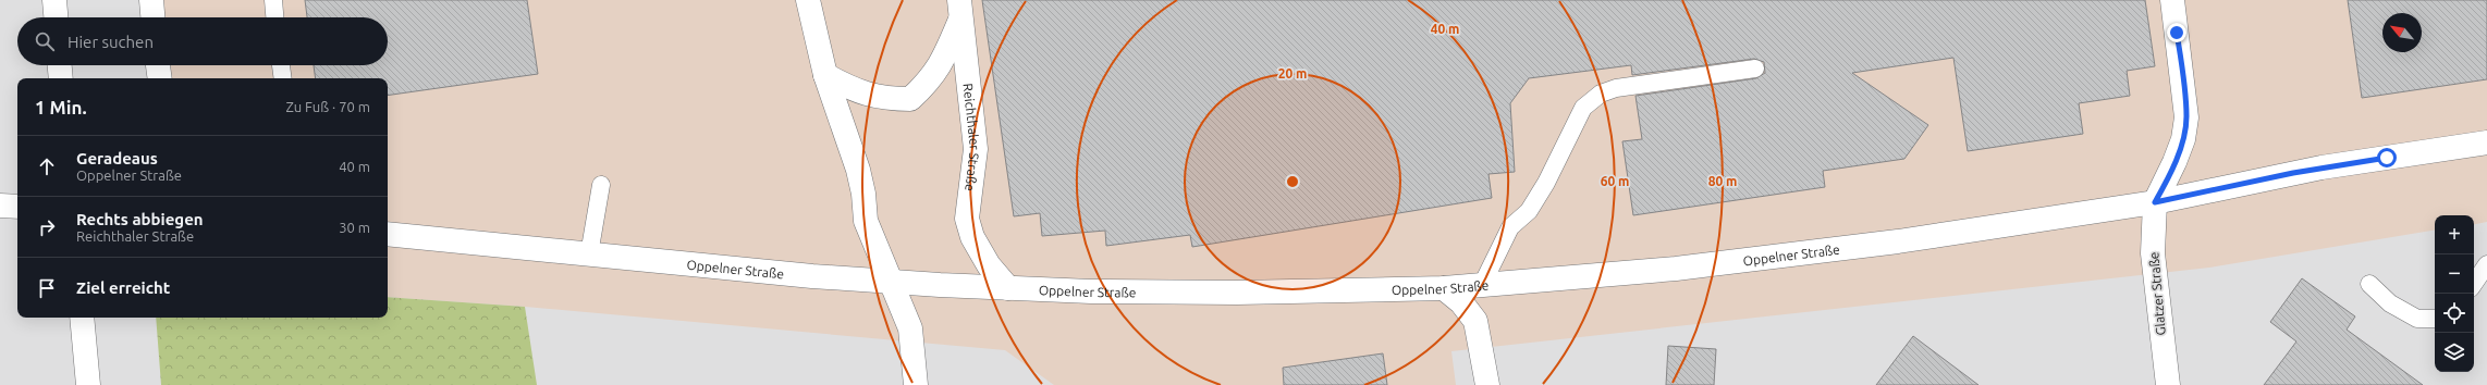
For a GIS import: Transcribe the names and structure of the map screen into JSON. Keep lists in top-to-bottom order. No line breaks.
{"streets":{"street":["Reichthaler Straße","Oppelner Straße","Glatzer Straße"]},"crossings":[["Reichthaler Straße","Oppelner Straße"],["Oppelner Straße","Glatzer Straße"]],"north":"top left","page":{"search":"Hier suchen","heading":["1 Min.","Zu Fuß · 70 m"],"list":[["Geradeaus","Oppelner Straße","40 m"],["Rechts abbiegen","Reichthaler Straße","30 m"],"Ziel erreicht"],"map_buttons":["+","−"]},"rings":["40 m","20 m","60 m","80 m"]}
